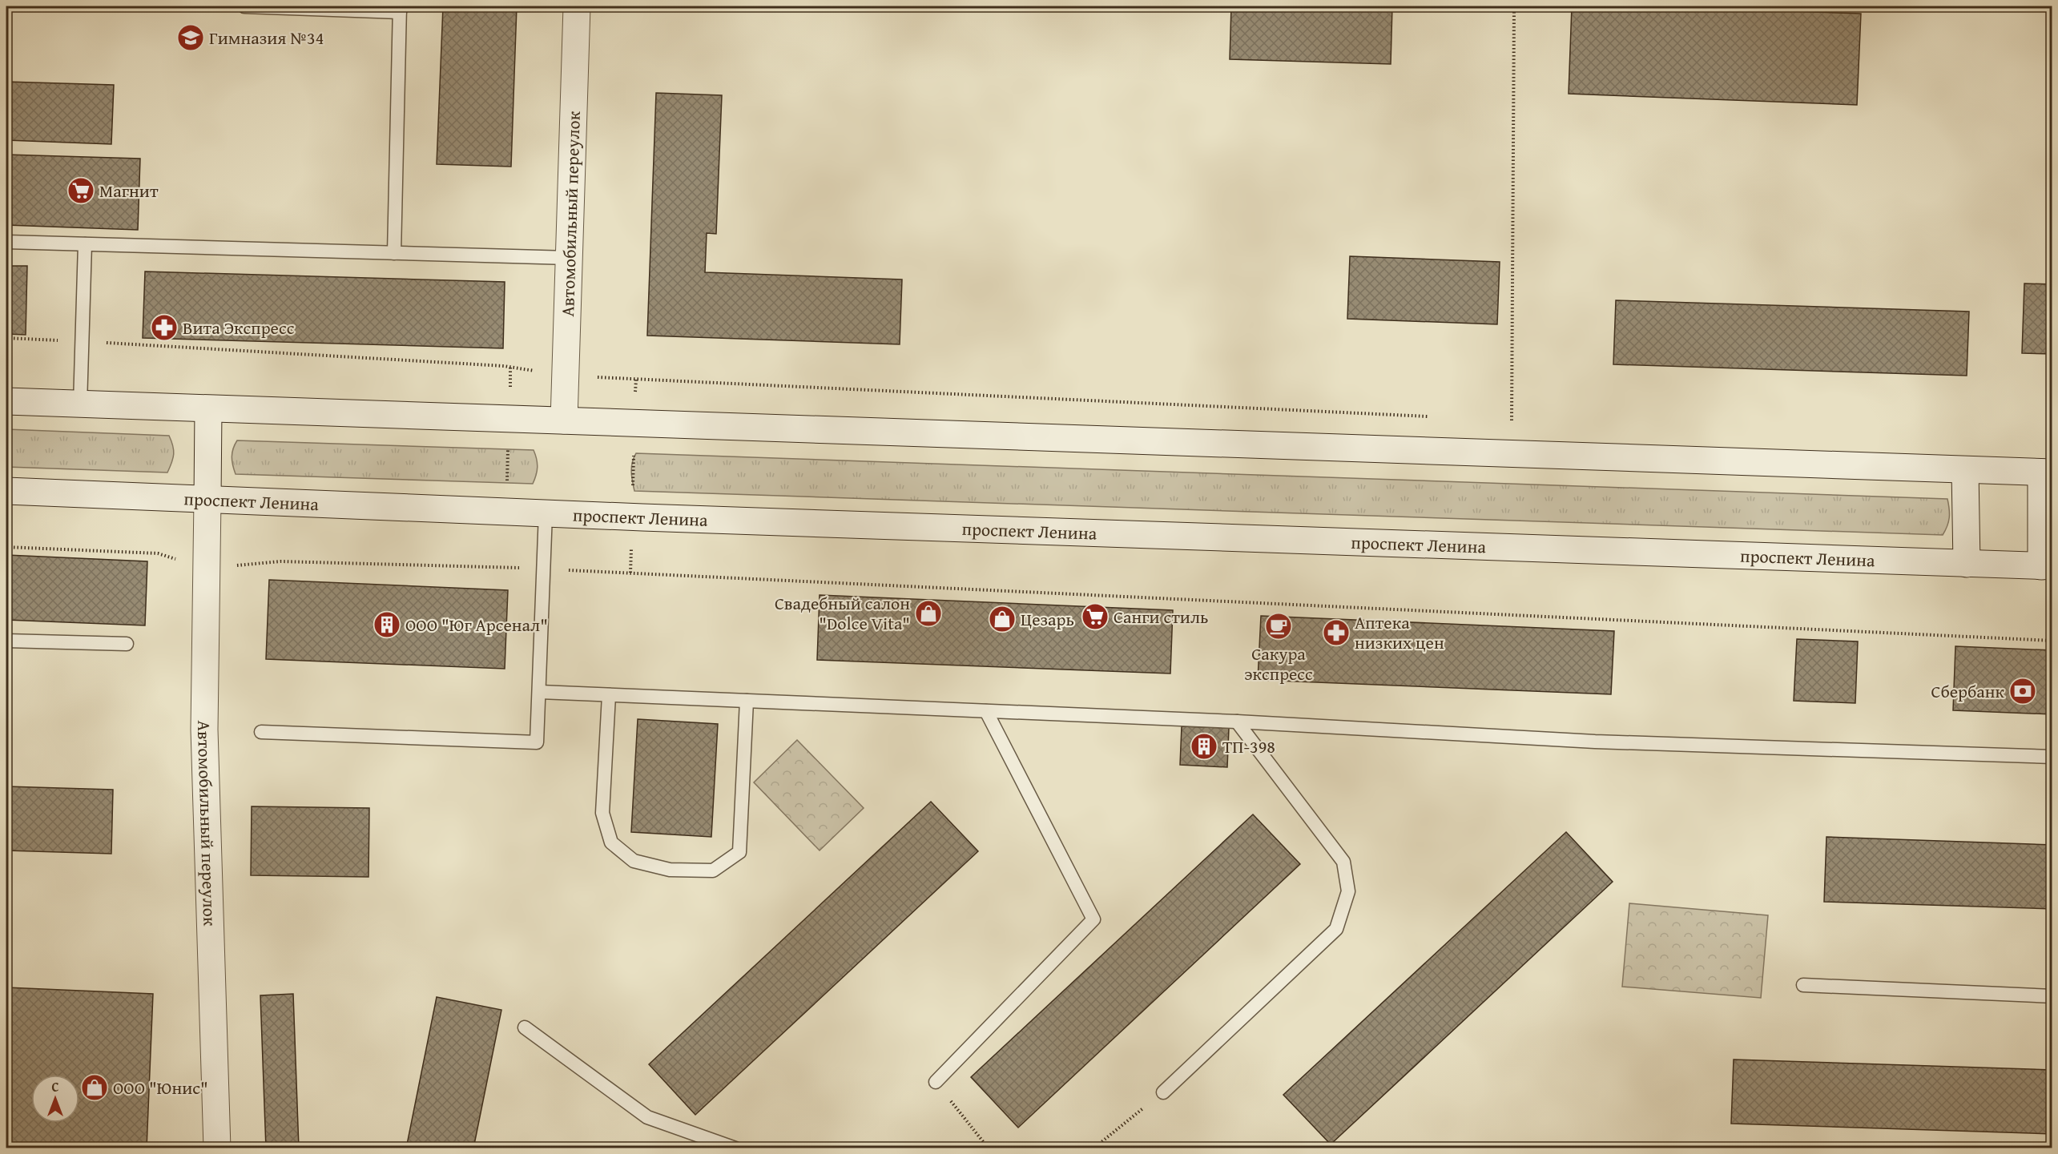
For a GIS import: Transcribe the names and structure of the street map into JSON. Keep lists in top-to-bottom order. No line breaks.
{"streets":{"main road":["Автомобильный переулок","проспект Ленина"]},"crossings":[["Автомобильный переулок","проспект Ленина"]],"places":{"school or university":["Гимназия №34"],"supermarket":["Магнит","Санги стиль"],"pharmacy":["Вита Экспресс","Аптека низких цен"],"shop":["Свадебный салон \"Dolce Vita\"","Цезарь","ООО \"Юнис\""],"building":["ООО \"Юг Арсенал\"","ТП-398"],"cafe":["Сакура экспресс"],"bank":["Сбербанк"]},"north":"top"}
